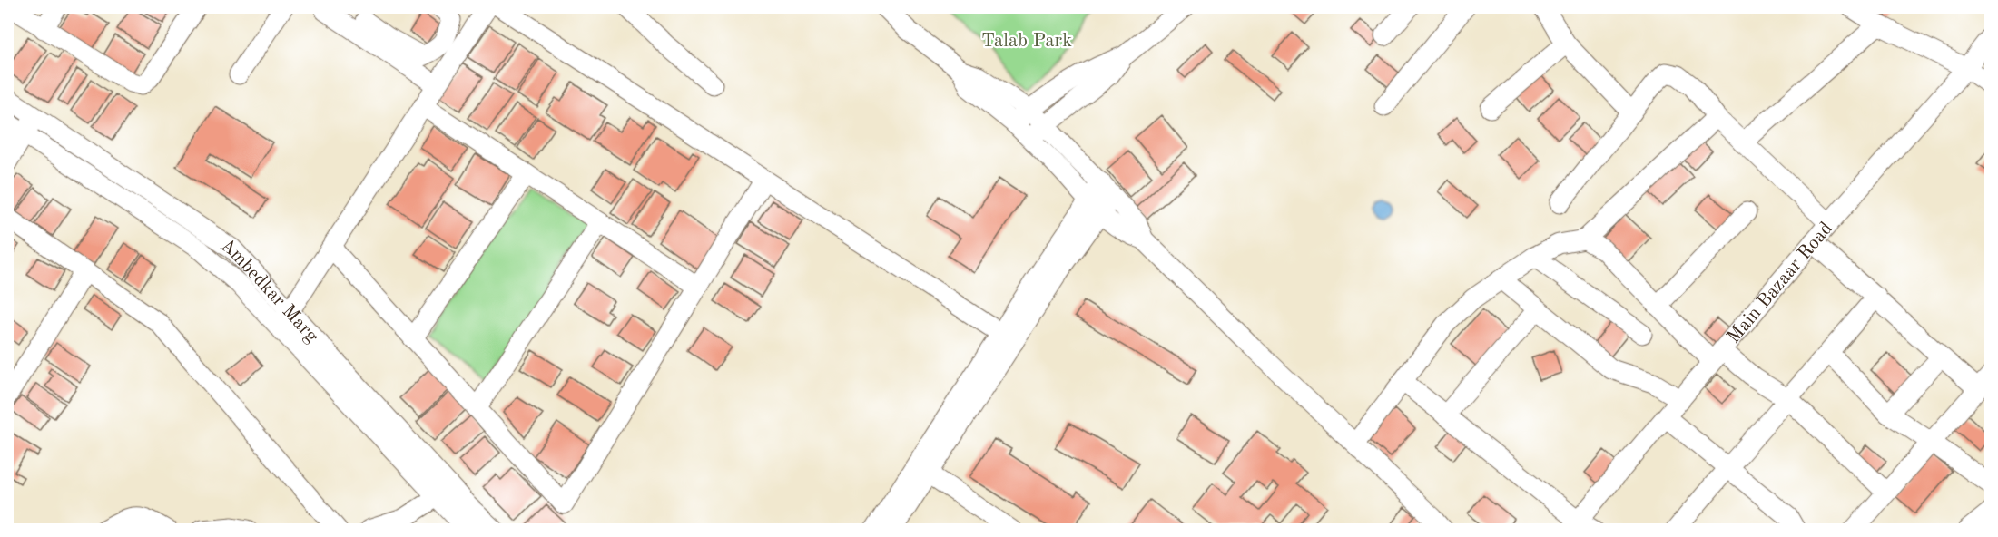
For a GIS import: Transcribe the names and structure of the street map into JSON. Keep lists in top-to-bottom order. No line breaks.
{"streets":{"street":["Main Bazaar Road","Ambedkar Marg"]},"parks":["Talab Park"]}
